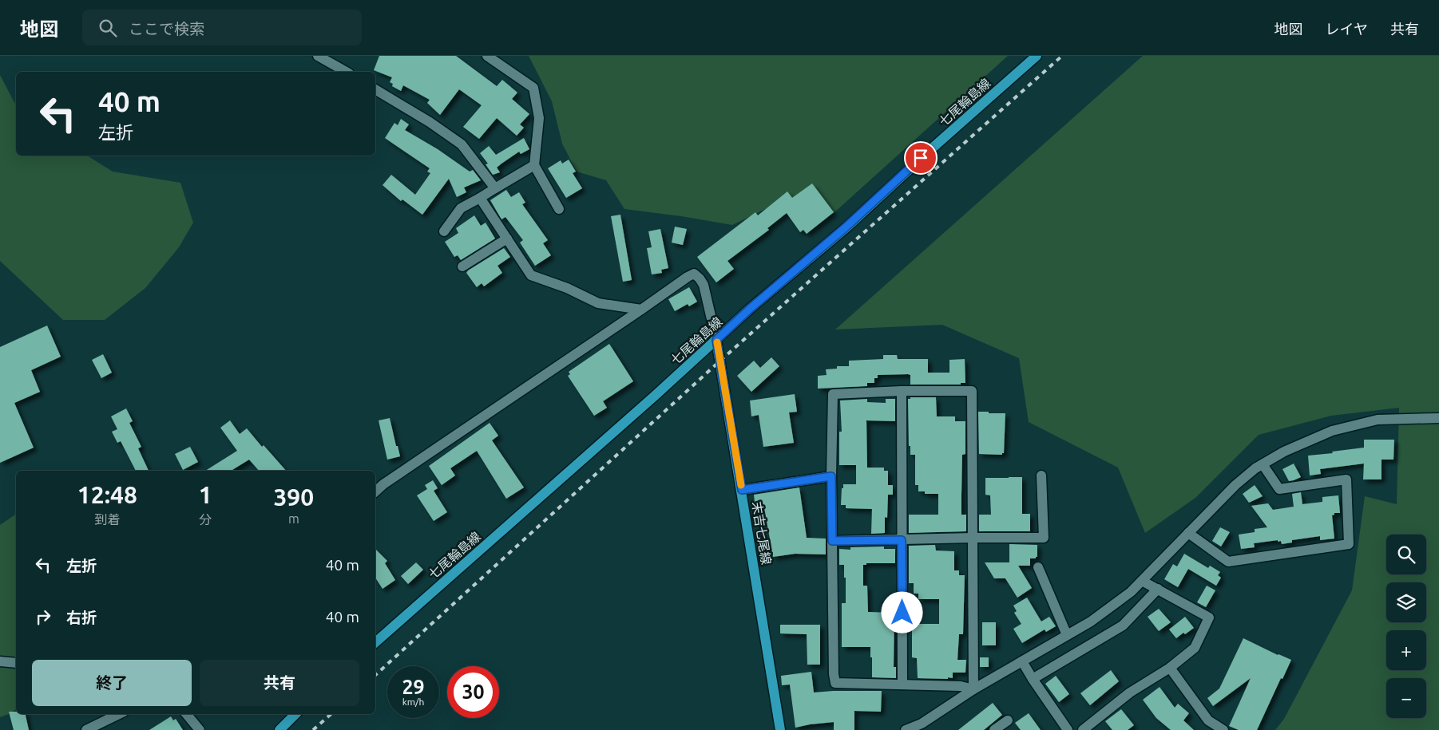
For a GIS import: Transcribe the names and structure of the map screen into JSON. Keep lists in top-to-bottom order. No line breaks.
{"streets":{"main road":["七尾輪島線","末吉七尾線"]},"crossings":[["七尾輪島線","末吉七尾線"]],"page":{"header":"地図","search":"ここで検索","nav":["地図","レイヤ","共有"],"turn":["40 m","左折"],"eta":["12:48","到着","1","分","390","m"],"map_buttons":["+","−"],"list":[{"name":"左折","value":"40 m"},{"name":"右折","value":"40 m"}],"buttons":["終了","共有"],"speed":"29 km/h","limit":"30"}}
